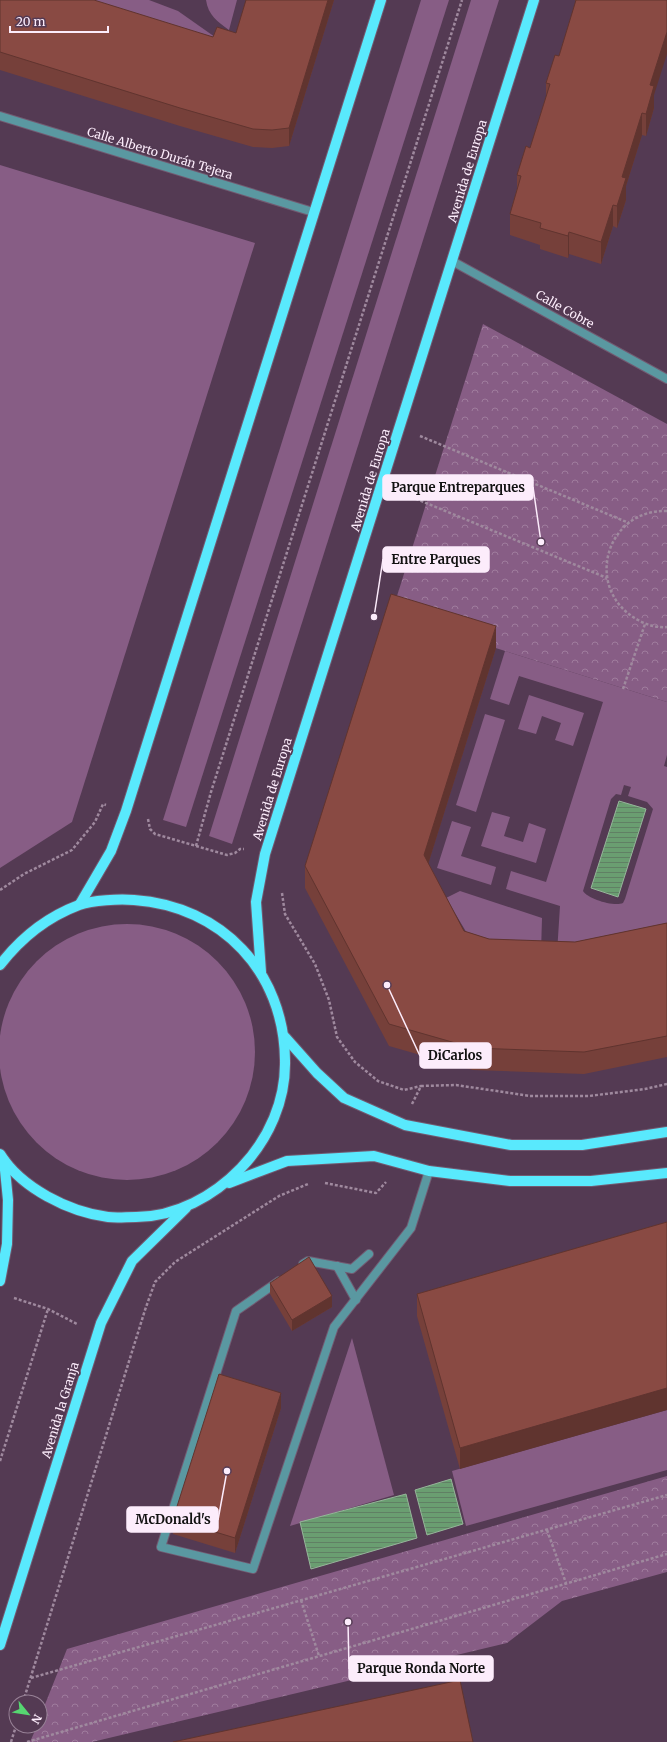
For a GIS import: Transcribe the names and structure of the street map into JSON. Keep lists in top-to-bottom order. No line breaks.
{"streets":{"main road":["Avenida de Europa","Avenida la Granja"],"street":["Calle Alberto Durán Tejera","Calle Cobre"]},"crossings":[["Avenida de Europa","Calle Cobre"],["Avenida de Europa","Avenida la Granja"]],"places":["Parque Entreparques","Entre Parques","DiCarlos","McDonald's","Parque Ronda Norte"],"scale_bar":"20 m","north":"bottom right"}
